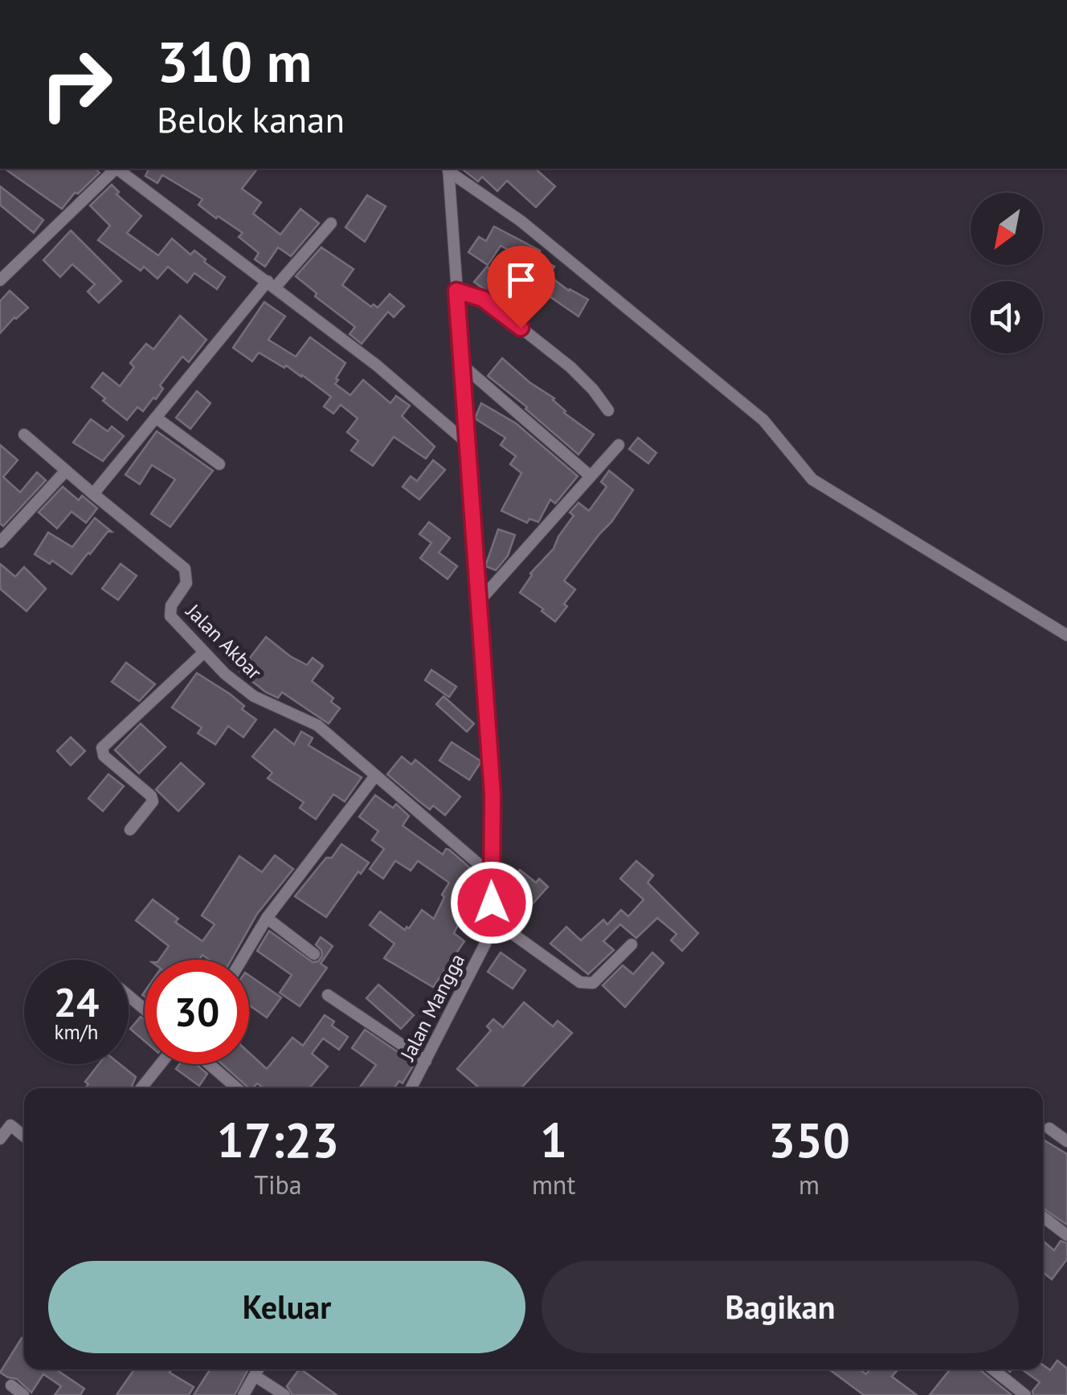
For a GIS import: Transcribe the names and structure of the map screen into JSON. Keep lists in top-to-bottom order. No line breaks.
{"streets":{"street":["Jalan Akbar","Jalan Mangga"]},"crossings":[["Jalan Akbar","Jalan Mangga"]],"north":"bottom left","page":{"turn":["310 m","Belok kanan"],"speed":"24 km/h","limit":"30","eta":["17:23","Tiba","1","mnt","350","m"],"buttons":["Keluar","Bagikan"]}}
